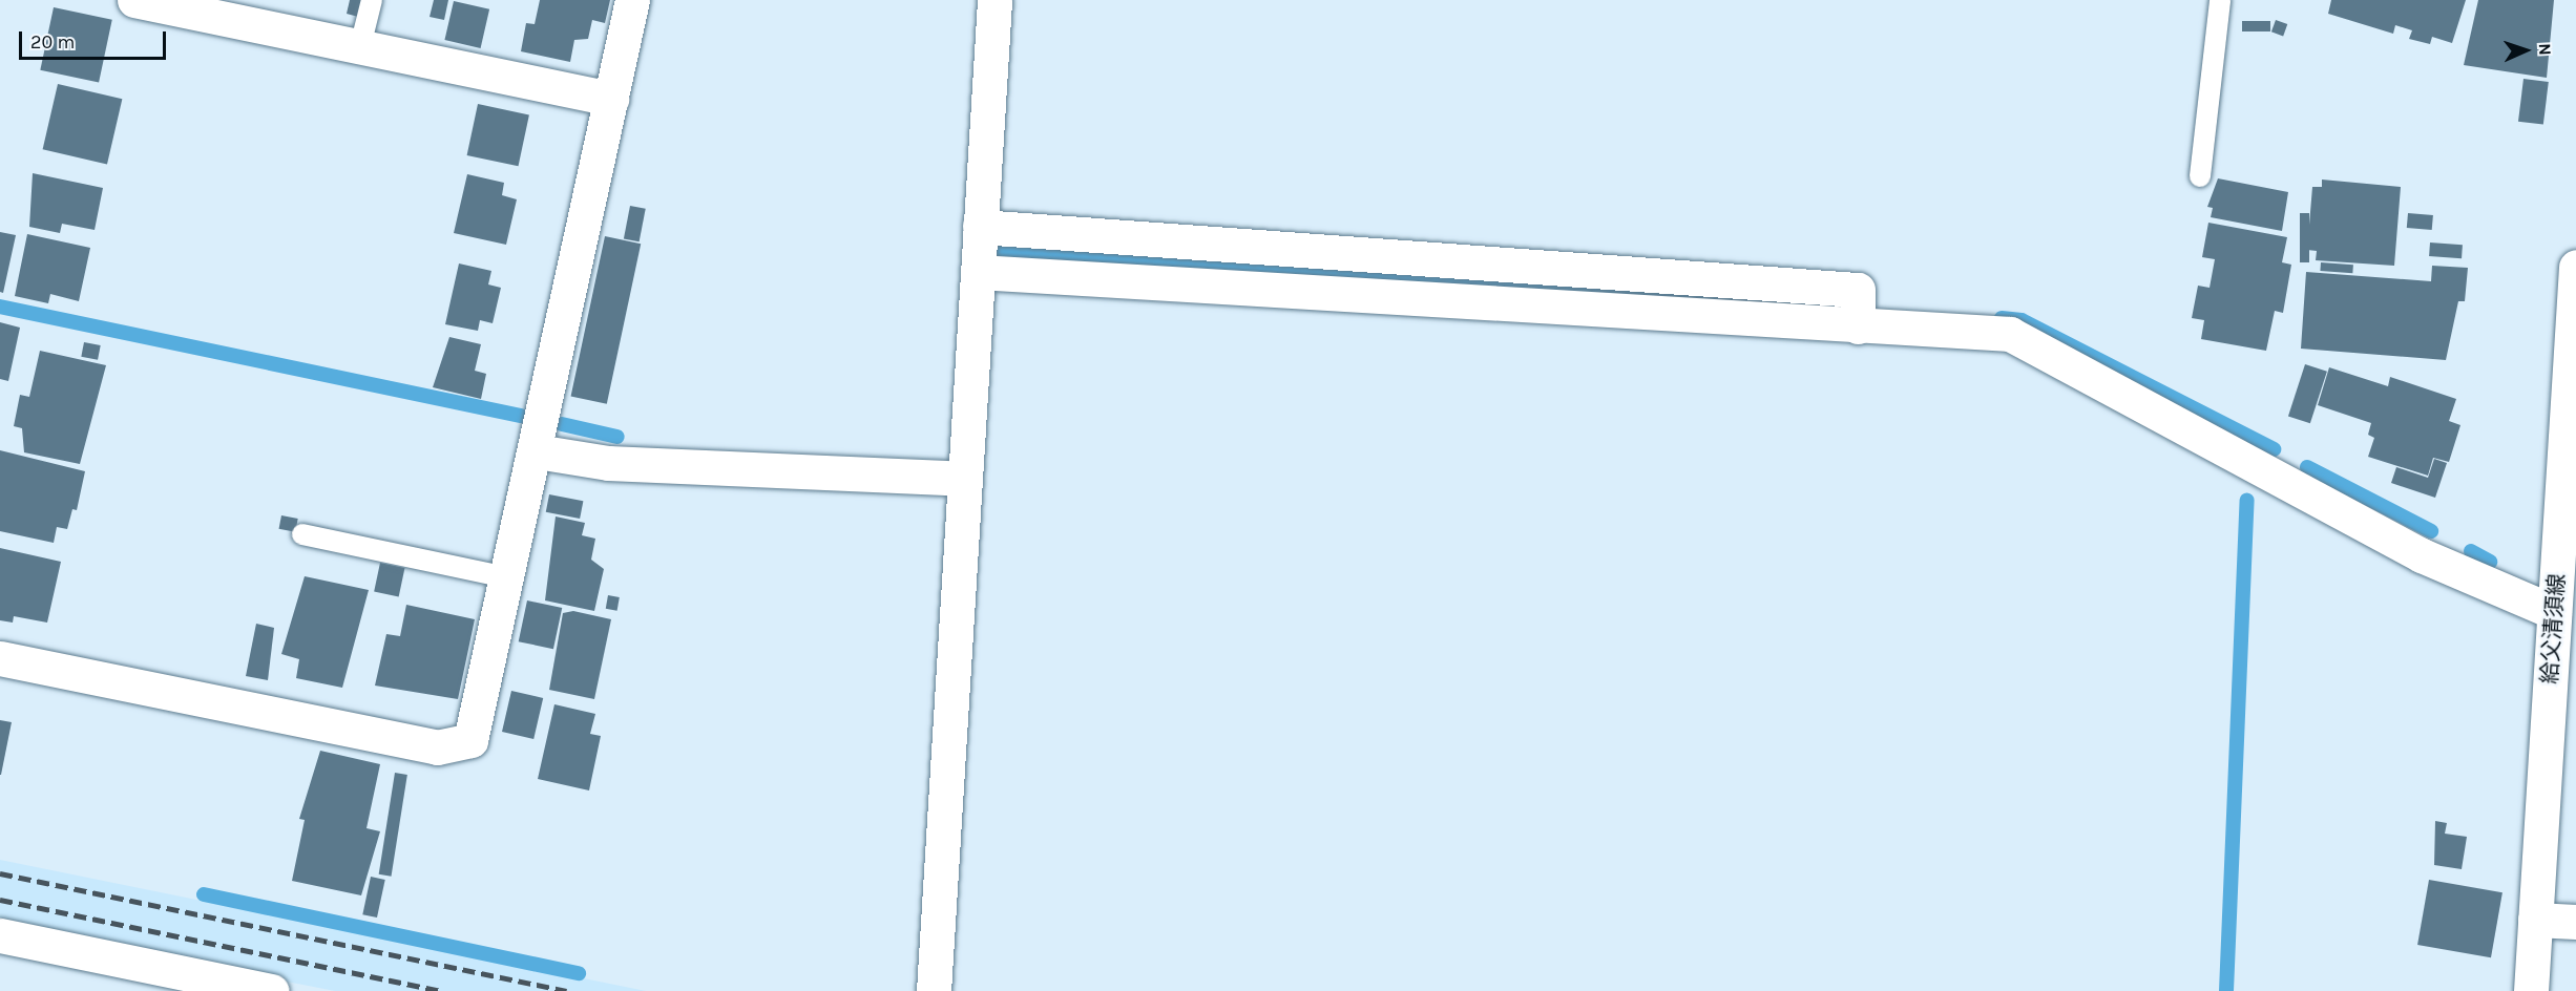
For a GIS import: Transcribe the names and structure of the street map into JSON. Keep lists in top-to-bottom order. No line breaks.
{"streets":{"street":["給父清須線"]},"scale_bar":"20 m","north":"right"}
